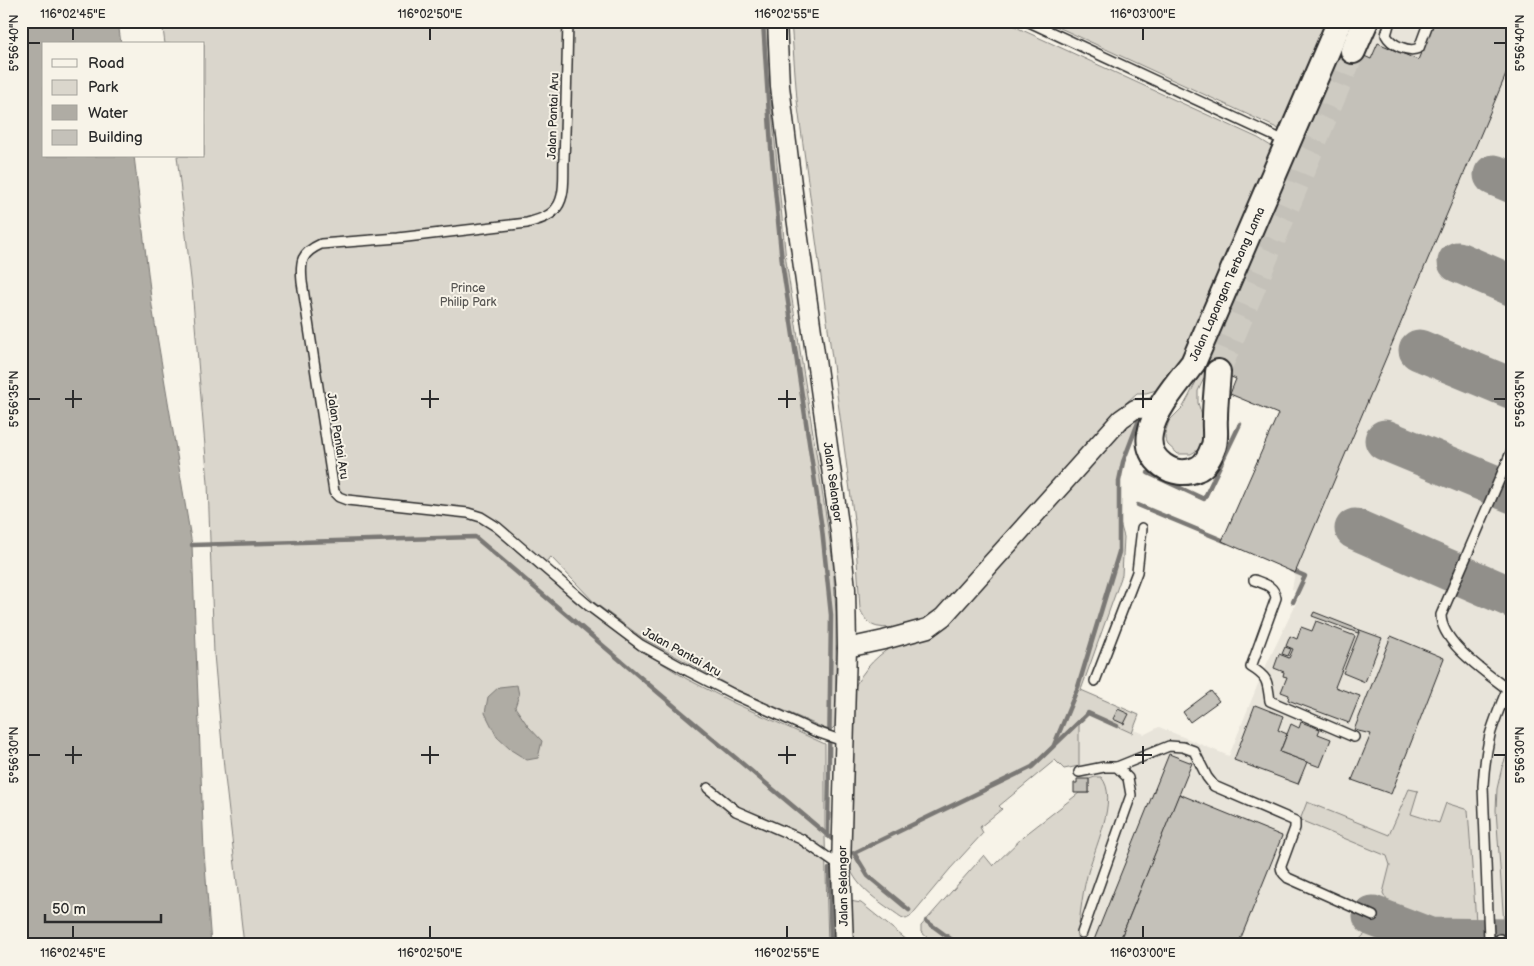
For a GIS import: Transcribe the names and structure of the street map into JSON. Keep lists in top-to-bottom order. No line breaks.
{"streets":{"main road":["Jalan Lapangan Terbang Lama"],"street":["Jalan Selangor"],"lane":["Jalan Pantai Aru"]},"crossings":[["Jalan Pantai Aru","Jalan Selangor"]],"parks":["Prince Philip Park"],"legend":["Road","Park","Water","Building"],"scale_bar":"50 m","coordinates":["116°02'45\"E","116°02'50\"E","116°02'55\"E","116°03'00\"E","5°56'40\"N","5°56'35\"N","5°56'30\"N"]}
